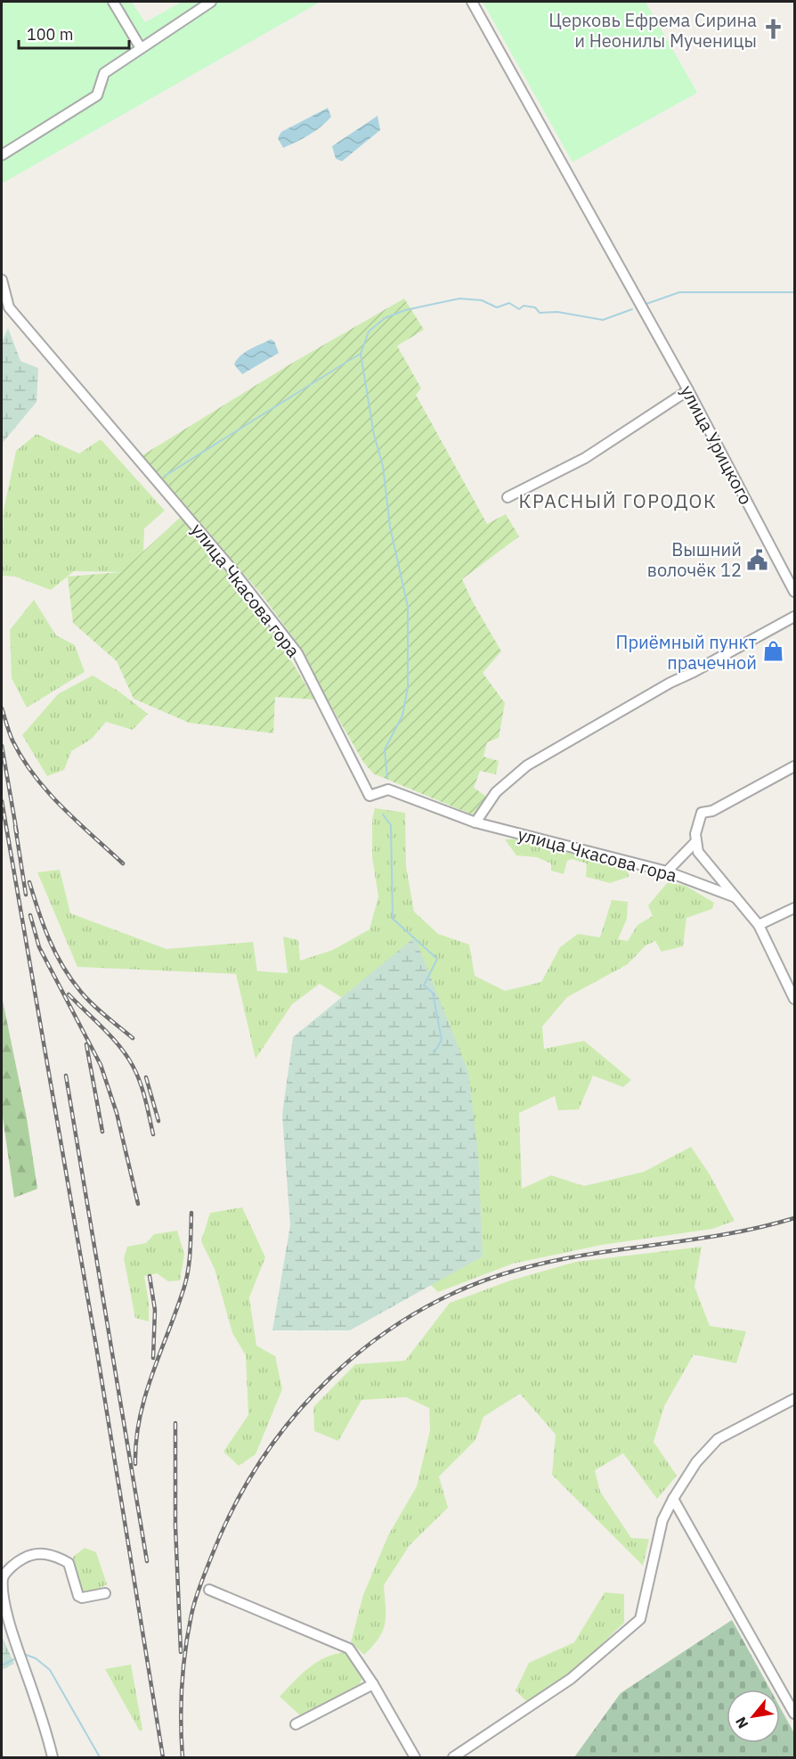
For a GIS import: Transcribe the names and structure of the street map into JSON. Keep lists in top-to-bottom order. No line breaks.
{"streets":{"street":["улица Урицкого","улица Чкасова гора"]},"districts":["КРАСНЫЙ ГОРОДОК"],"places":{"church":["Церковь Ефрема Сирина и Неонилы Мученицы"],"public building":["Вышний волочёк 12"],"shop":["Приёмный пункт прачечной"]},"scale_bar":"100 m","north":"bottom left"}
